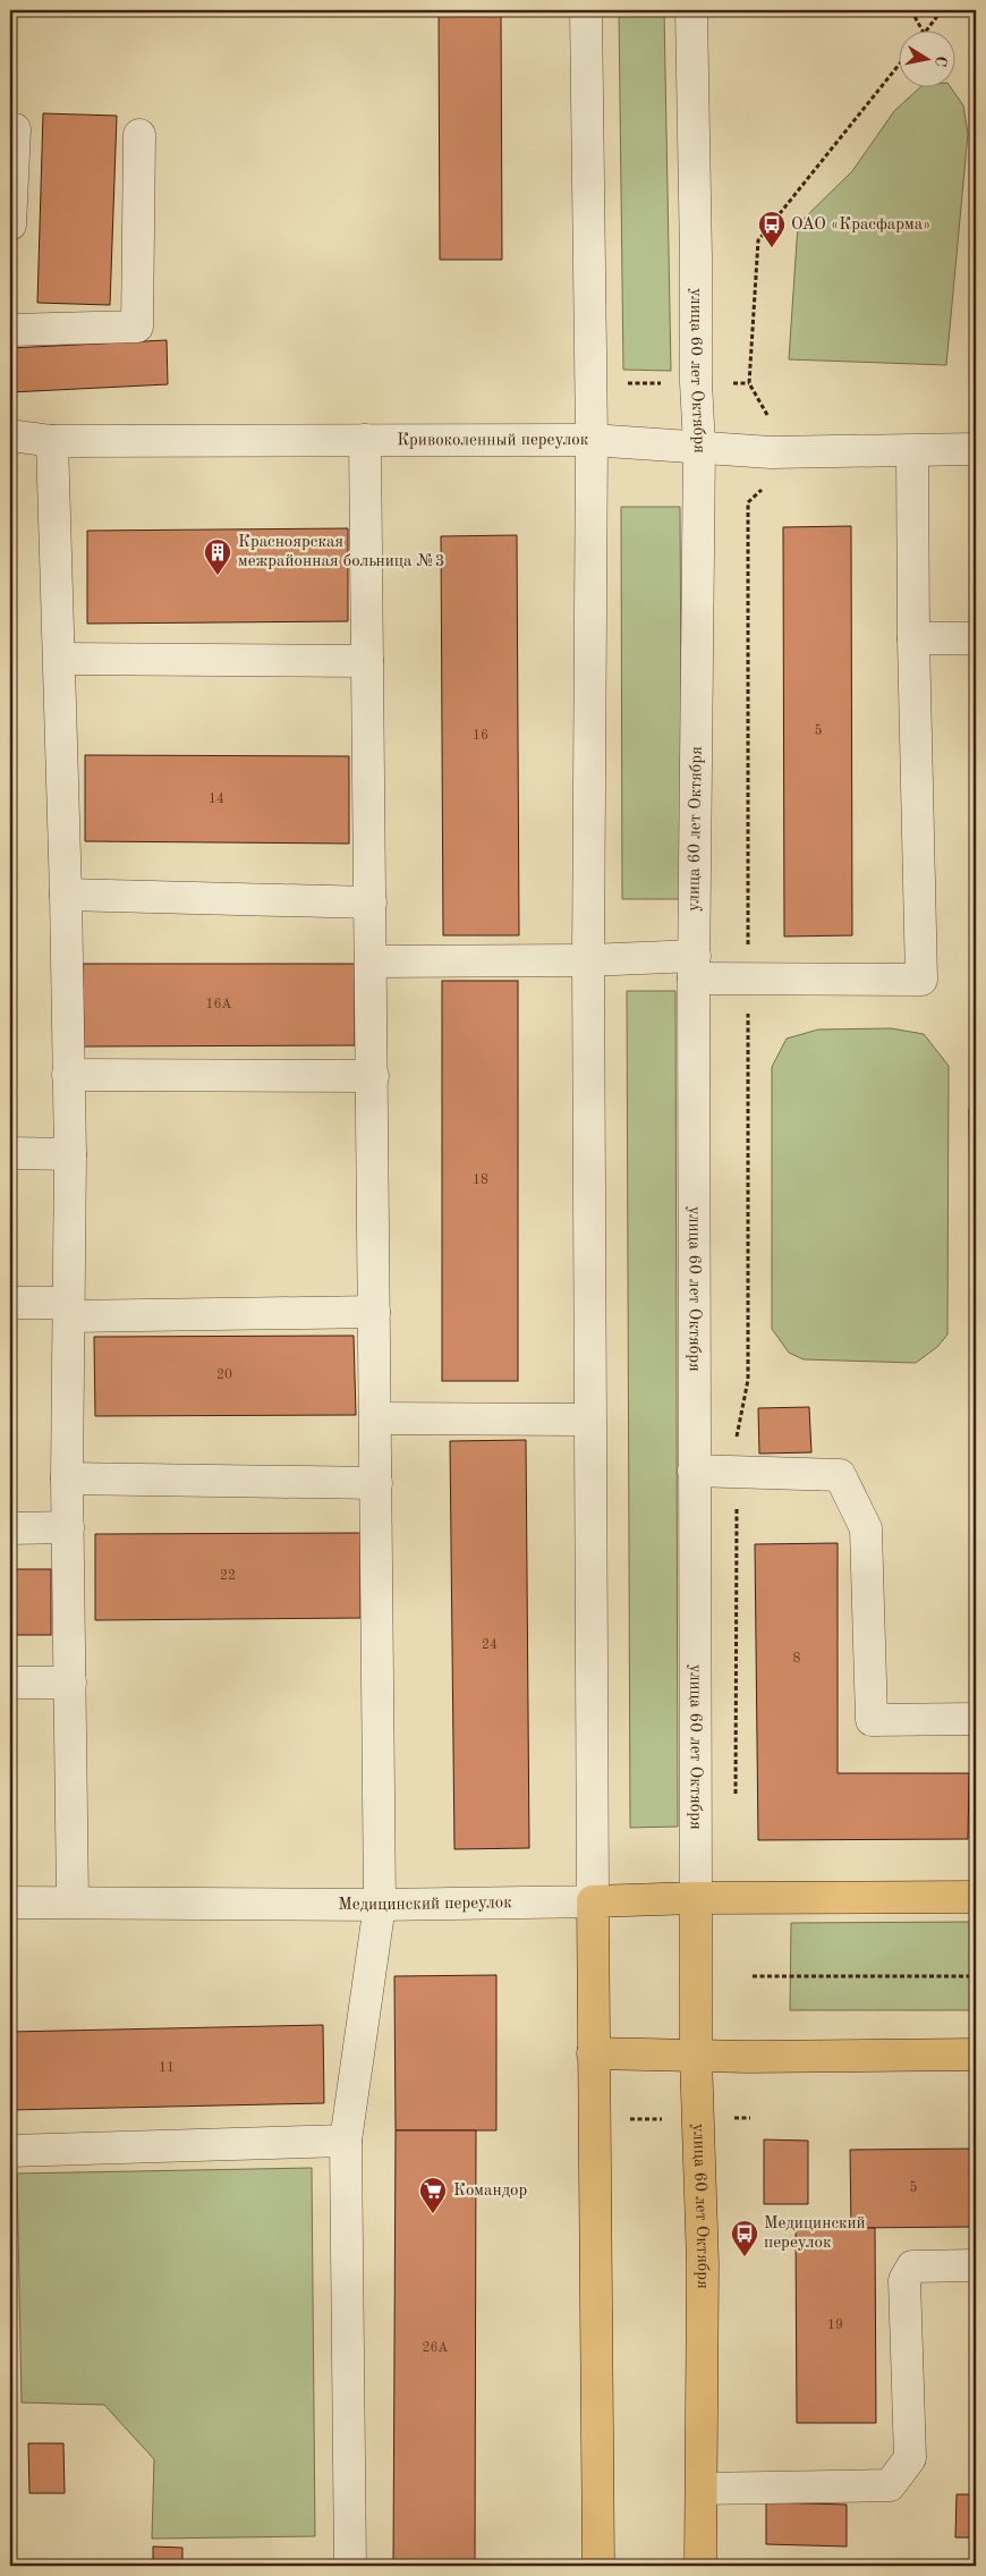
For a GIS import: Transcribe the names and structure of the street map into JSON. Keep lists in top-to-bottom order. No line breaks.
{"streets":{"main road":["улица 60 лет Октября","Медицинский переулок"],"street":["Кривоколенный переулок"]},"crossings":[["улица 60 лет Октября","Кривоколенный переулок"],["улица 60 лет Октября","Медицинский переулок"]],"places":{"bus stop":["ОАО «Красфарма»","Медицинский переулок"],"building":["Красноярская межрайонная больница №3"],"supermarket":["Командор"]},"house_numbers":["5","16","14","16А","18","20","22","24","8","11","5","19","26А"],"north":"right"}
